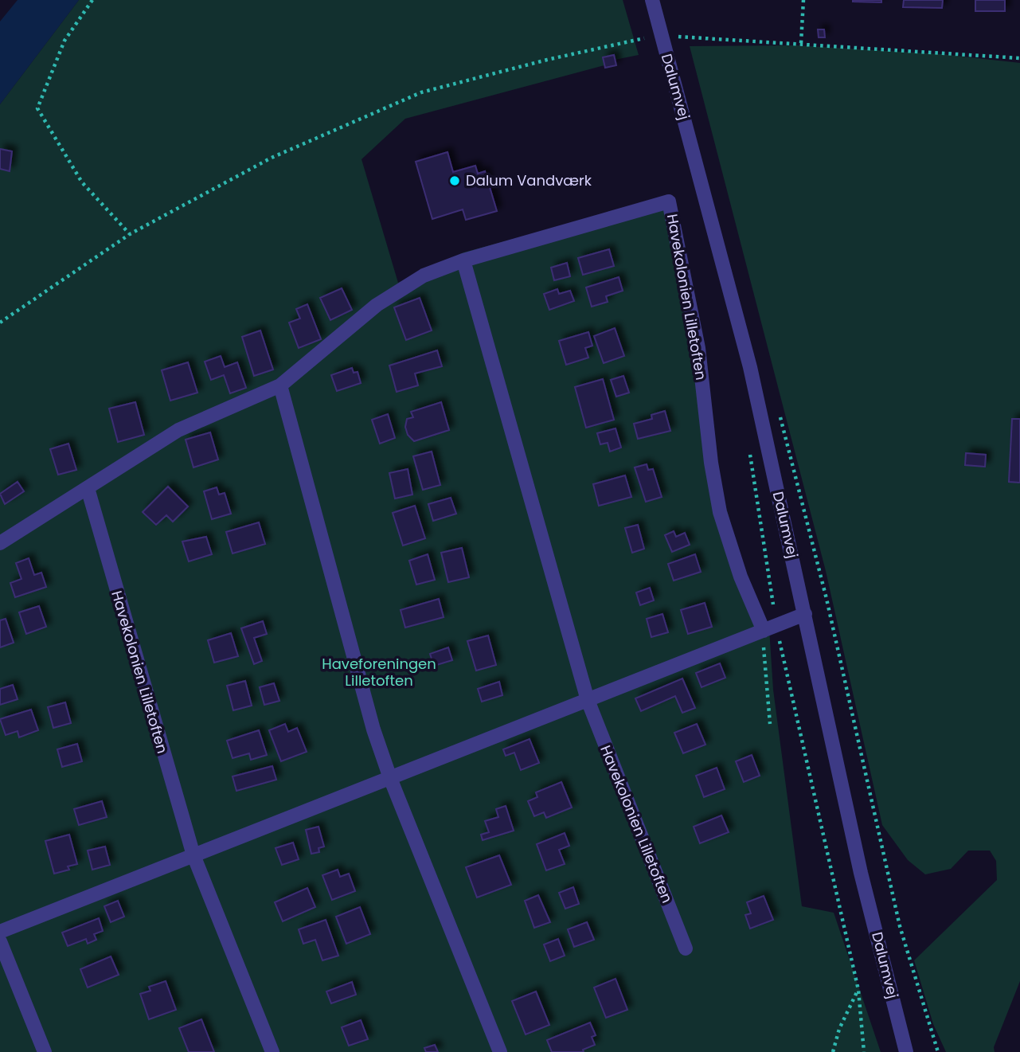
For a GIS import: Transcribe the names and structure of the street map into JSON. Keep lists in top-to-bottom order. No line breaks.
{"streets":{"street":["Dalumvej","Havekolonien Lilletoften"]},"parks":["Haveforeningen Lilletoften"],"places":["Dalum Vandværk"]}
